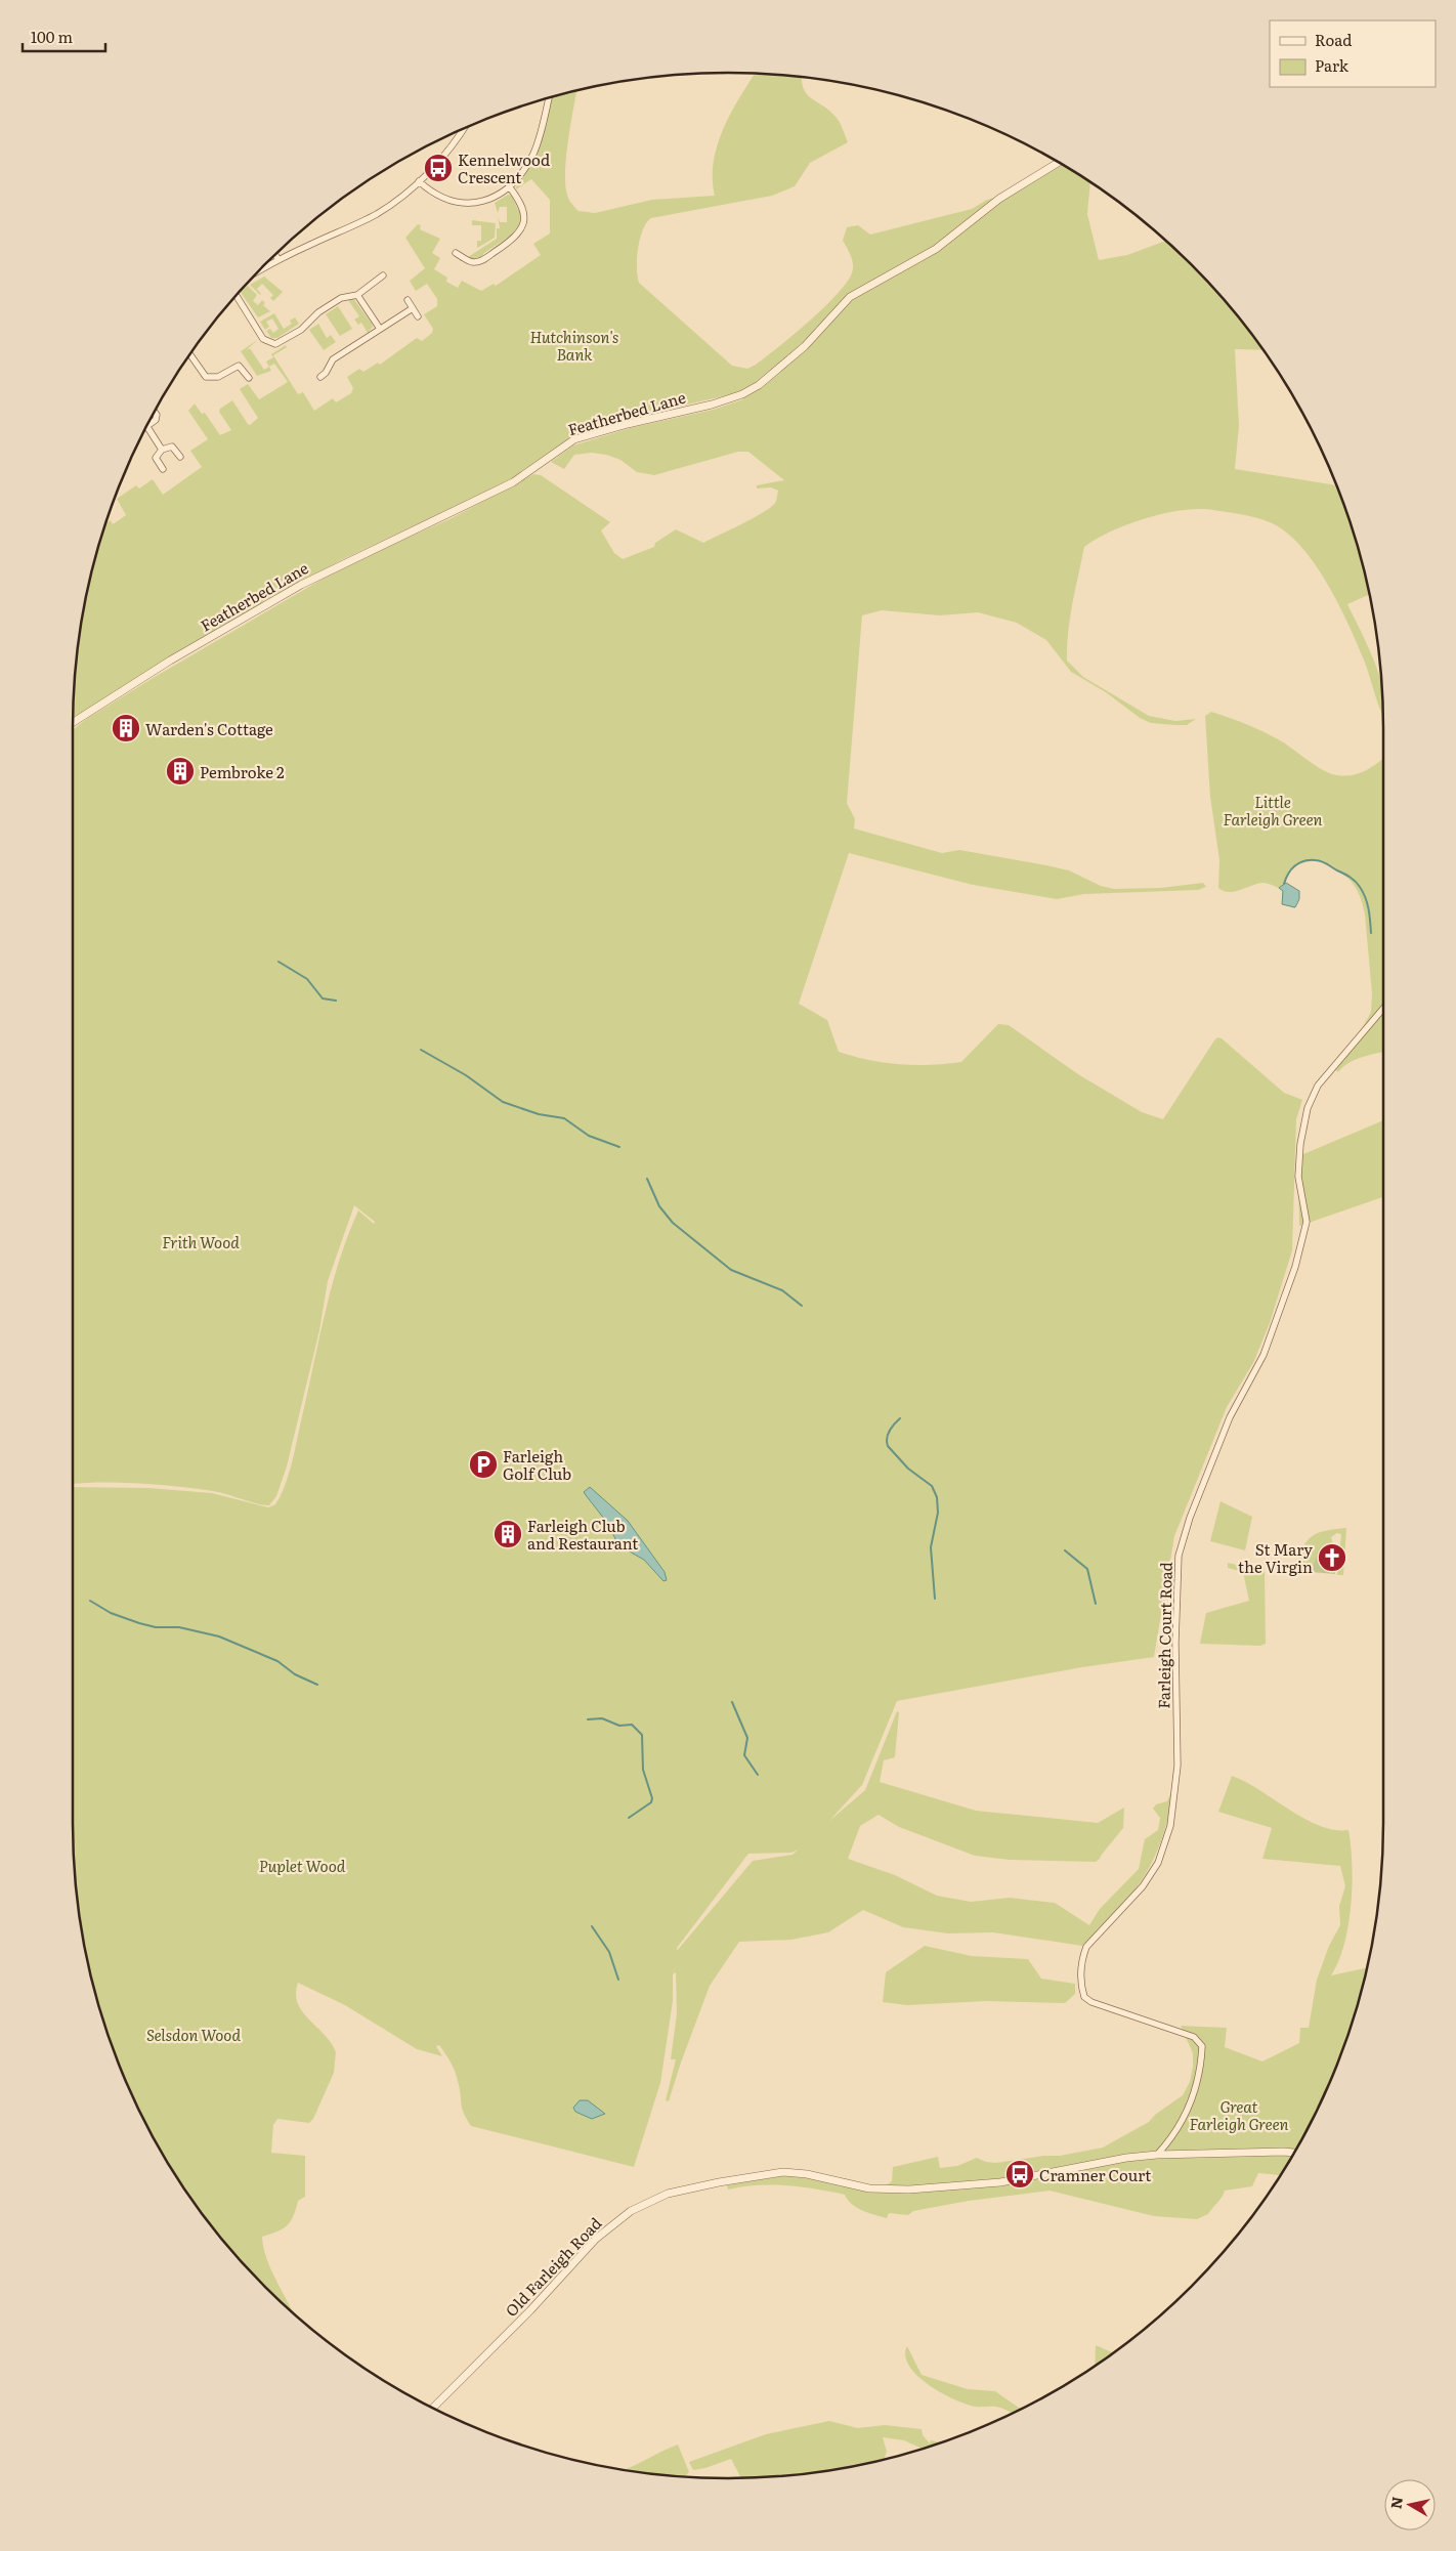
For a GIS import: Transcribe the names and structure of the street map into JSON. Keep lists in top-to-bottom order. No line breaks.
{"streets":{"street":["Featherbed Lane","Farleigh Court Road","Old Farleigh Road"]},"crossings":[["Farleigh Court Road","Old Farleigh Road"]],"parks":["Hutchinson's Bank","Little Farleigh Green","Frith Wood","Puplet Wood","Selsdon Wood","Great Farleigh Green"],"places":{"bus stop":["Kennelwood Crescent","Cramner Court"],"building":["Warden's Cottage","Pembroke 2","Farleigh Club and Restaurant"],"parking":["Farleigh Golf Club"],"church":["St Mary the Virgin"]},"legend":["Road","Park"],"scale_bar":"100 m","north":"left"}
